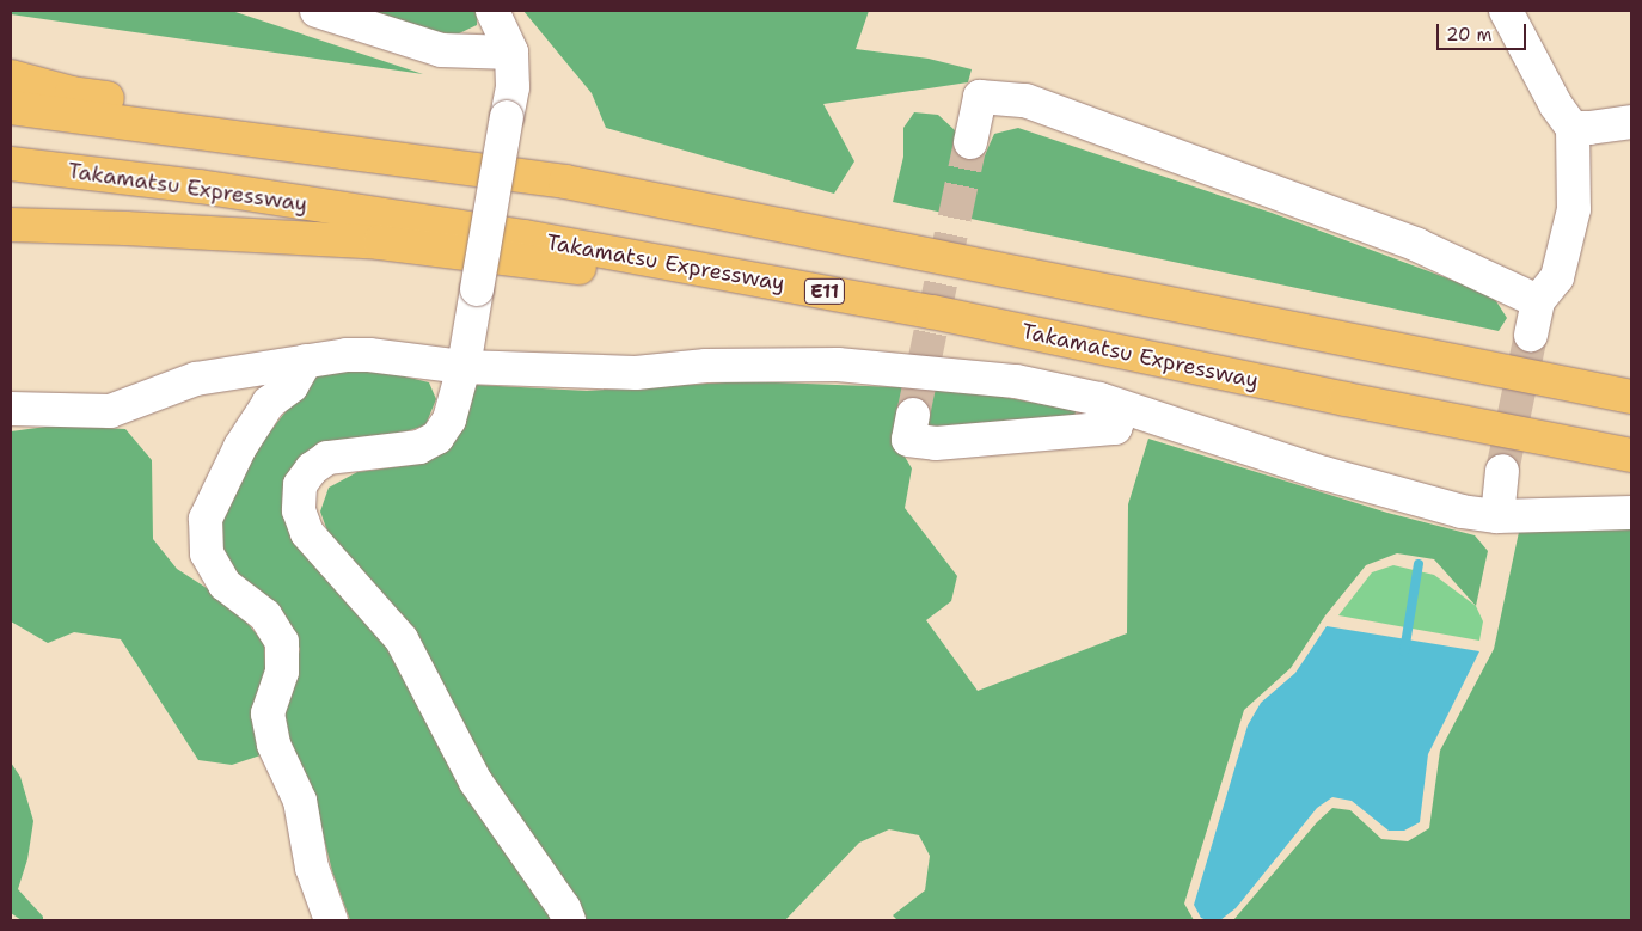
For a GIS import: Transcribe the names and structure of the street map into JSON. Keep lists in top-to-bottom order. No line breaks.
{"streets":{"highway":["Takamatsu Expressway","E11"]},"scale_bar":"20 m"}
